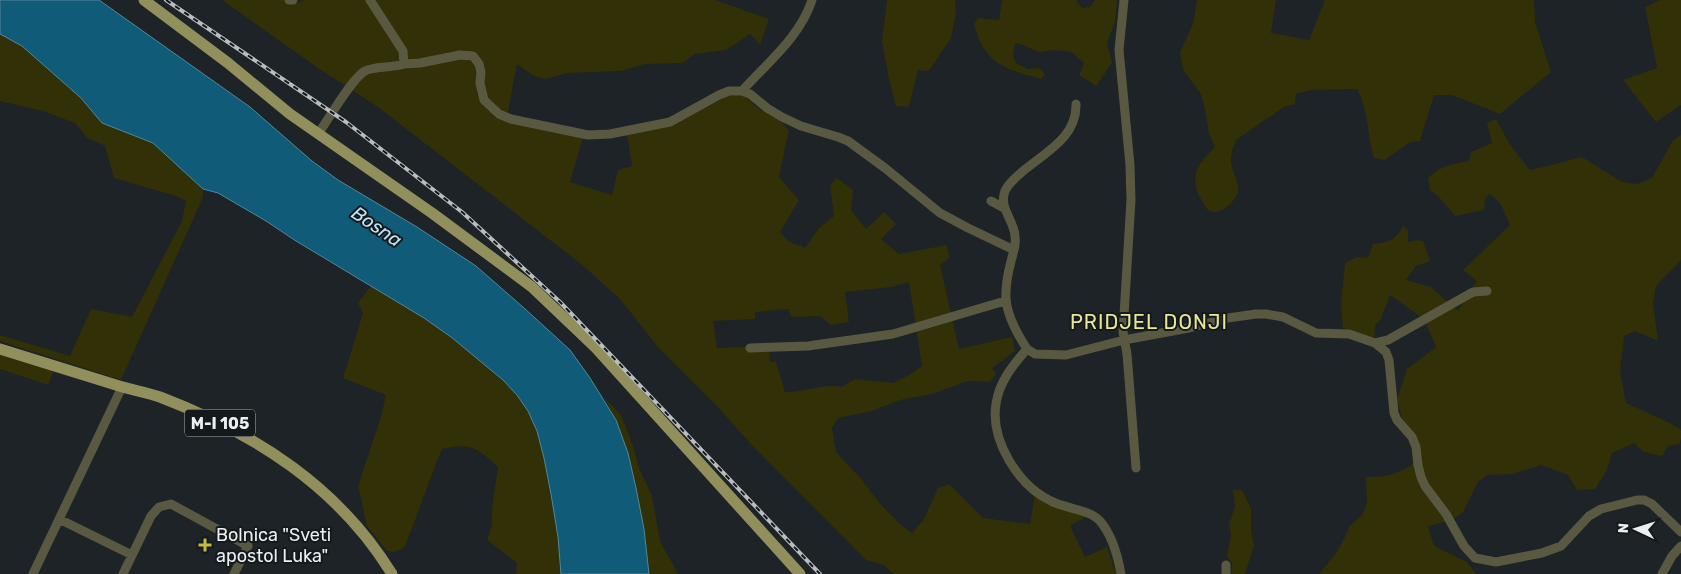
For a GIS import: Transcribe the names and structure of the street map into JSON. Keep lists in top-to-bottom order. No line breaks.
{"streets":{"main road":["M-I 105"]},"districts":["PRIDJEL DONJI"],"water":["Bosna"],"places":{"health":["Bolnica \"Sveti apostol Luka\""]},"north":"left"}
